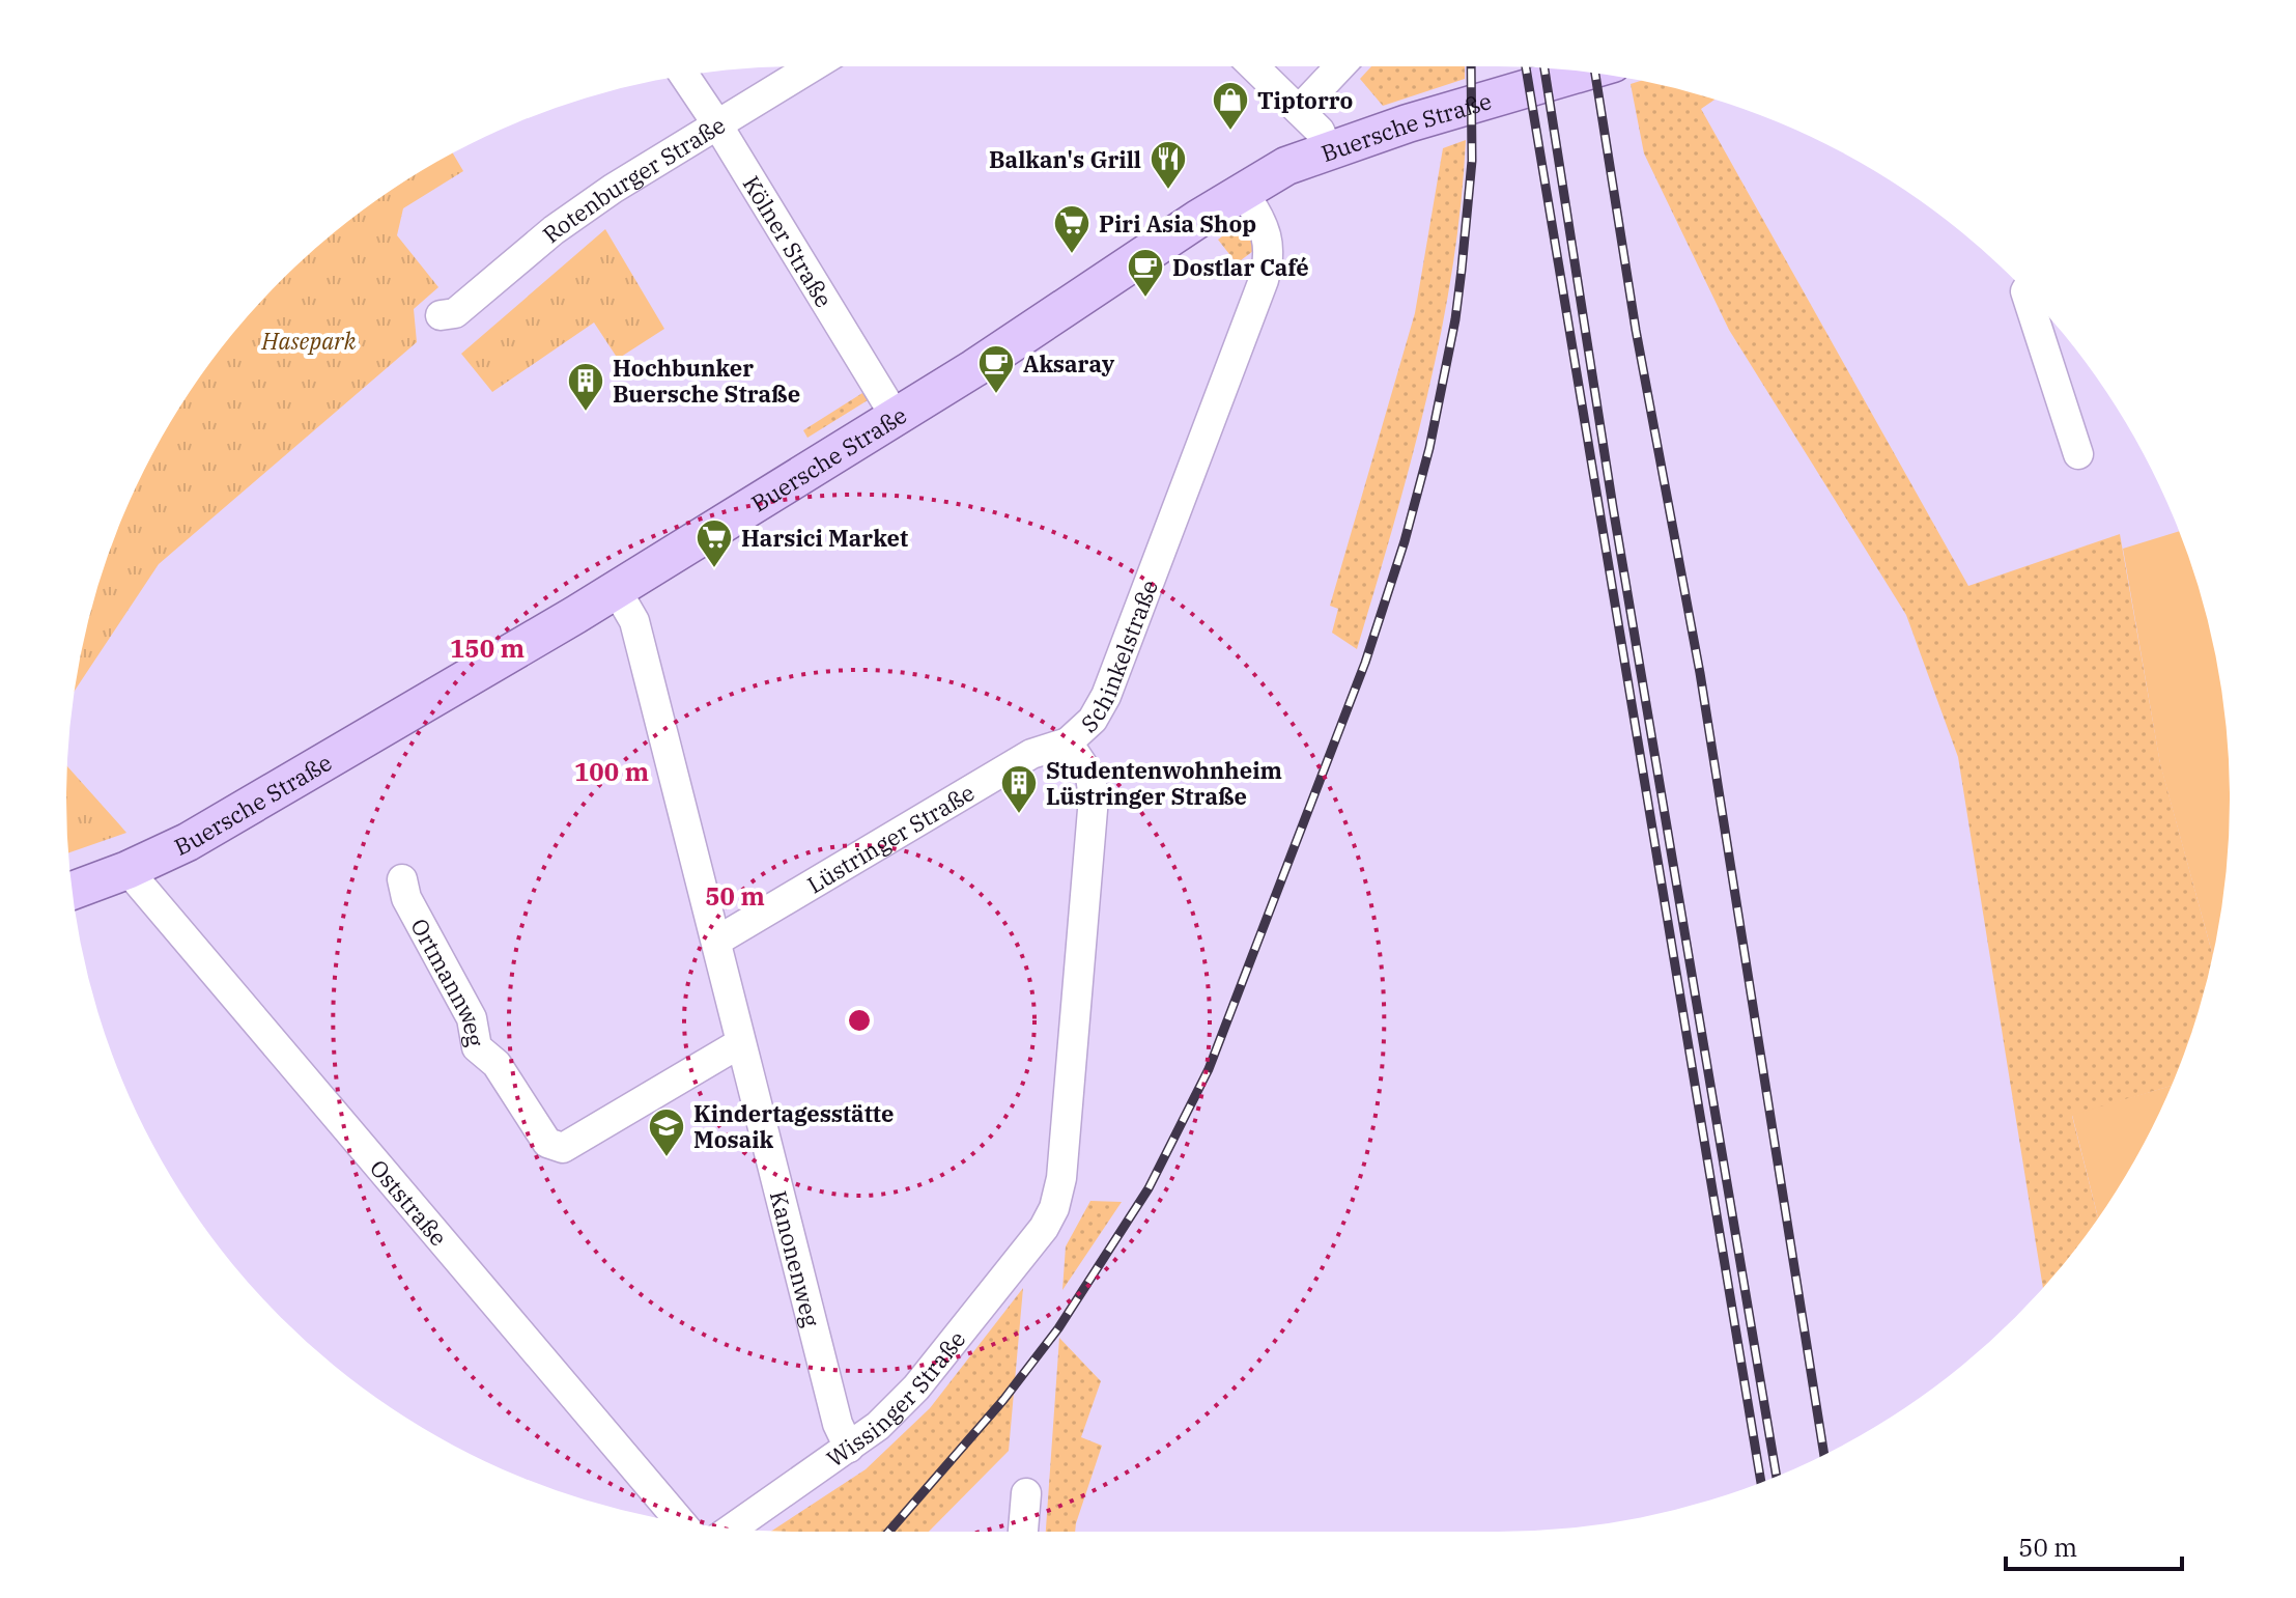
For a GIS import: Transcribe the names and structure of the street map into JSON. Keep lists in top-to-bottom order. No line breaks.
{"streets":{"main road":["Buersche Straße"],"street":["Rotenburger Straße","Kölner Straße","Schinkelstraße","Lüstringer Straße","Ortmannweg","Oststraße","Kanonenweg","Wissinger Straße"]},"crossings":[["Buersche Straße","Kölner Straße"],["Buersche Straße","Schinkelstraße"],["Buersche Straße","Oststraße"],["Buersche Straße","Kanonenweg"],["Rotenburger Straße","Kölner Straße"],["Schinkelstraße","Lüstringer Straße"],["Schinkelstraße","Wissinger Straße"],["Lüstringer Straße","Kanonenweg"],["Ortmannweg","Kanonenweg"],["Kanonenweg","Wissinger Straße"]],"parks":["Hasepark"],"places":{"shop":["Tiptorro"],"restaurant":["Balkan's Grill"],"supermarket":["Piri Asia Shop","Harsici Market"],"cafe":["Dostlar Café","Aksaray"],"building":["Hochbunker Buersche Straße","Studentenwohnheim Lüstringer Straße"],"school or university":["Kindertagesstätte Mosaik"]},"scale_bar":"50 m","rings":["150 m","100 m","50 m"]}
